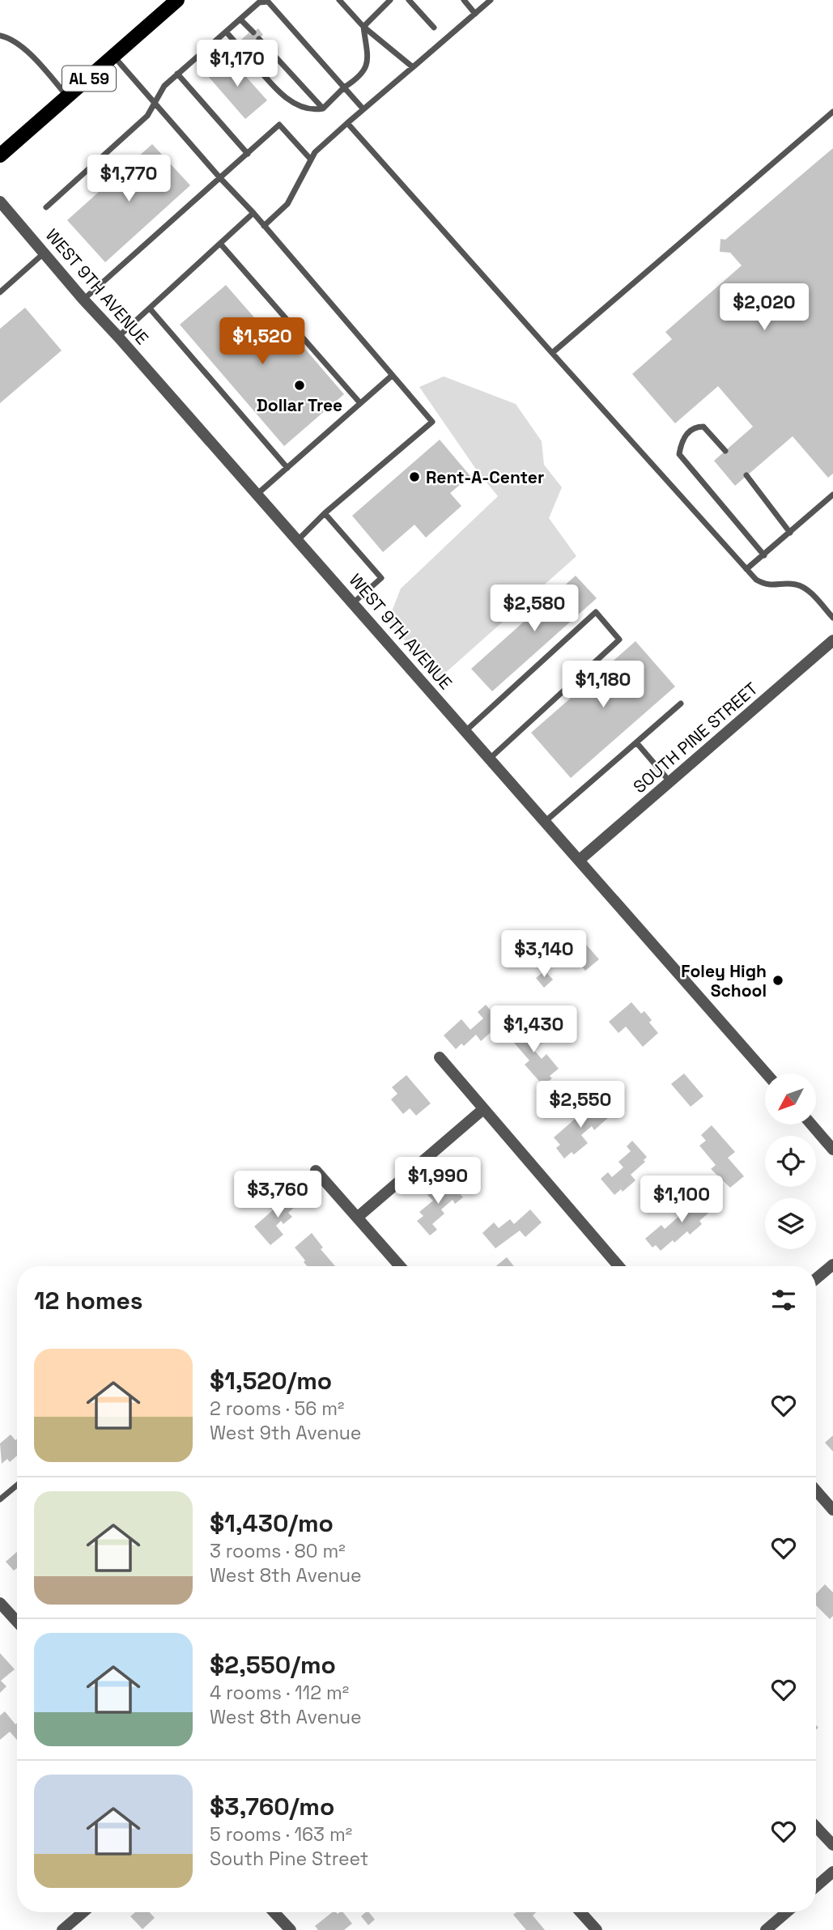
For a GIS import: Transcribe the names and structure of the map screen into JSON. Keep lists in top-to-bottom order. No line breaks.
{"streets":{"main road":["AL 59"],"street":["WEST 9TH AVENUE","SOUTH PINE STREET"]},"crossings":[["WEST 9TH AVENUE","SOUTH PINE STREET"]],"places":["Dollar Tree","Rent-A-Center","Foley High School"],"north":"bottom left","page":{"price":["$1,170","$1,770","$2,020","$1,520","$2,580","$1,180","$3,140","$1,430","$2,550","$1,990","$3,760","$1,100"],"heading":"12 homes","list":[{"name":"$1,520/mo","note":"2 rooms · 56 m² · West 9th Avenue"},{"name":"$1,430/mo","note":"3 rooms · 80 m² · West 8th Avenue"},{"name":"$2,550/mo","note":"4 rooms · 112 m² · West 8th Avenue"},{"name":"$3,760/mo","note":"5 rooms · 163 m² · South Pine Street"}]}}
